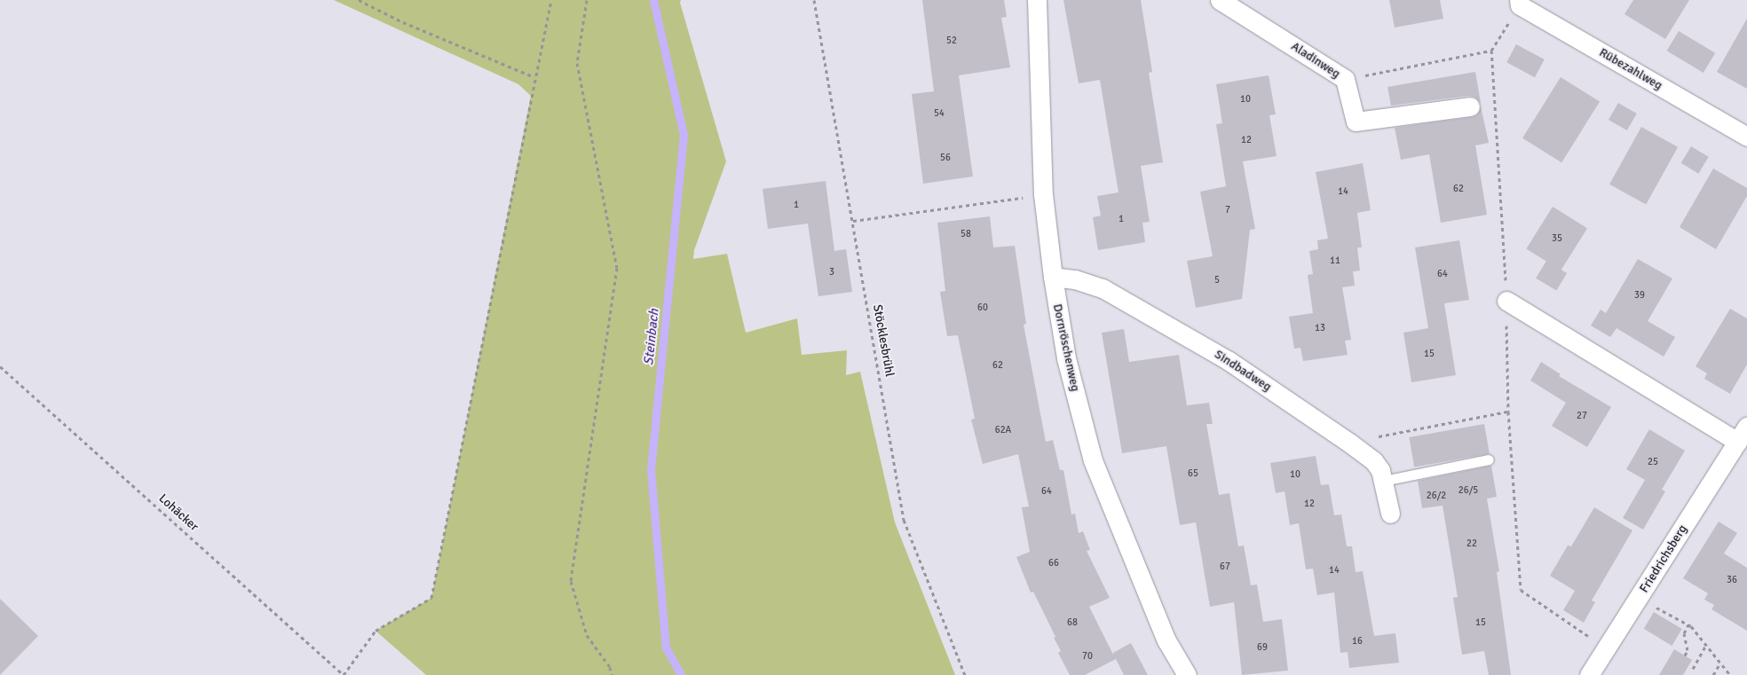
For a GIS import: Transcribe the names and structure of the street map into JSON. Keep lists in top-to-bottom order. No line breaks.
{"streets":{"street":["Aladinweg","Rübezahlweg","Dornröschenweg","Sindbadweg","Friedrichsberg"],"path":["Stöcklesbrühl","Lohäcker"]},"crossings":[["Dornröschenweg","Sindbadweg"]],"water":["Steinbach"],"house_numbers":["52","10","54","12","56","62","14","1","7","1","58","35","11","3","64","5","39","60","13","15","62","27","62A","25","65","10","26/5","64","26/2","12","22","66","67","14","36","68","15","16","69","70"]}
